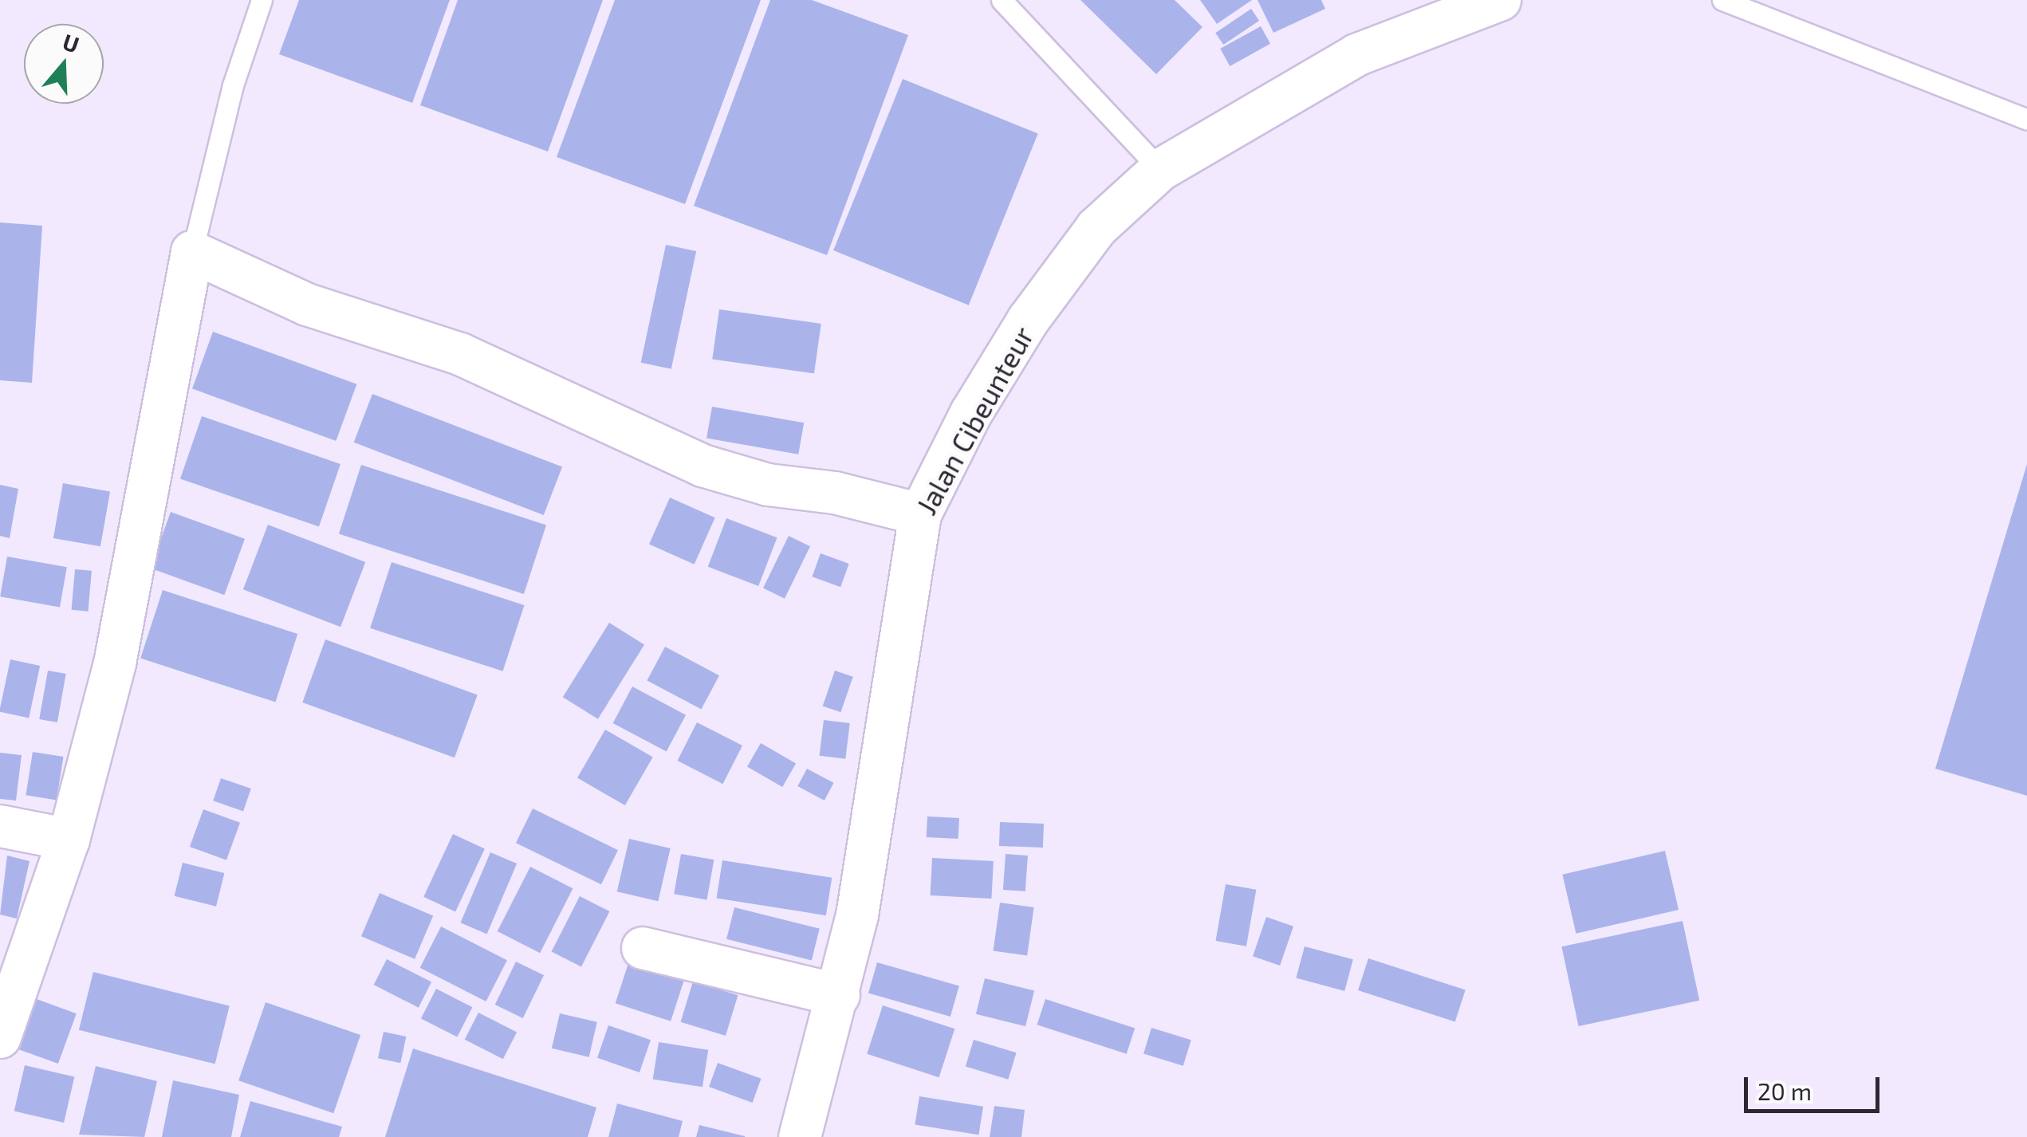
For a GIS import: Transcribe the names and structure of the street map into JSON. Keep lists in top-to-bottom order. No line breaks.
{"streets":{"street":["Jalan Cibeunteur"]},"scale_bar":"20 m","north":"top"}
